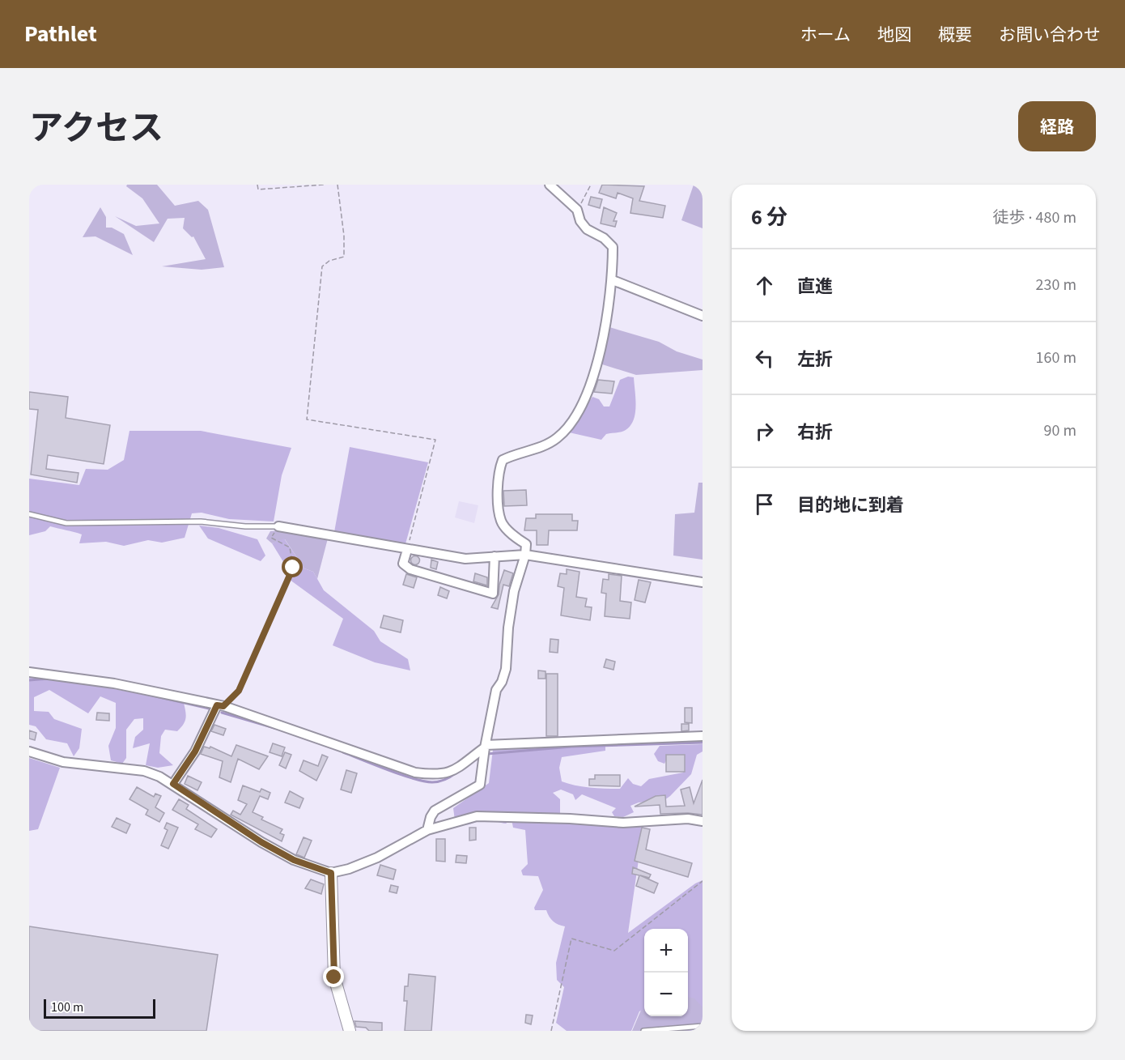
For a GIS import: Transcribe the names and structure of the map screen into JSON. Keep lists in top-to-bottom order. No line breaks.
{"scale_bar":"100 m","page":{"header":"Pathlet","nav":["ホーム","地図","概要","お問い合わせ"],"title":"アクセス","buttons":"経路","heading":["6 分","徒歩 · 480 m"],"list":[["直進","230 m"],["左折","160 m"],["右折","90 m"],"目的地に到着"],"map_buttons":["+","−"],"scale":"100 m"}}
